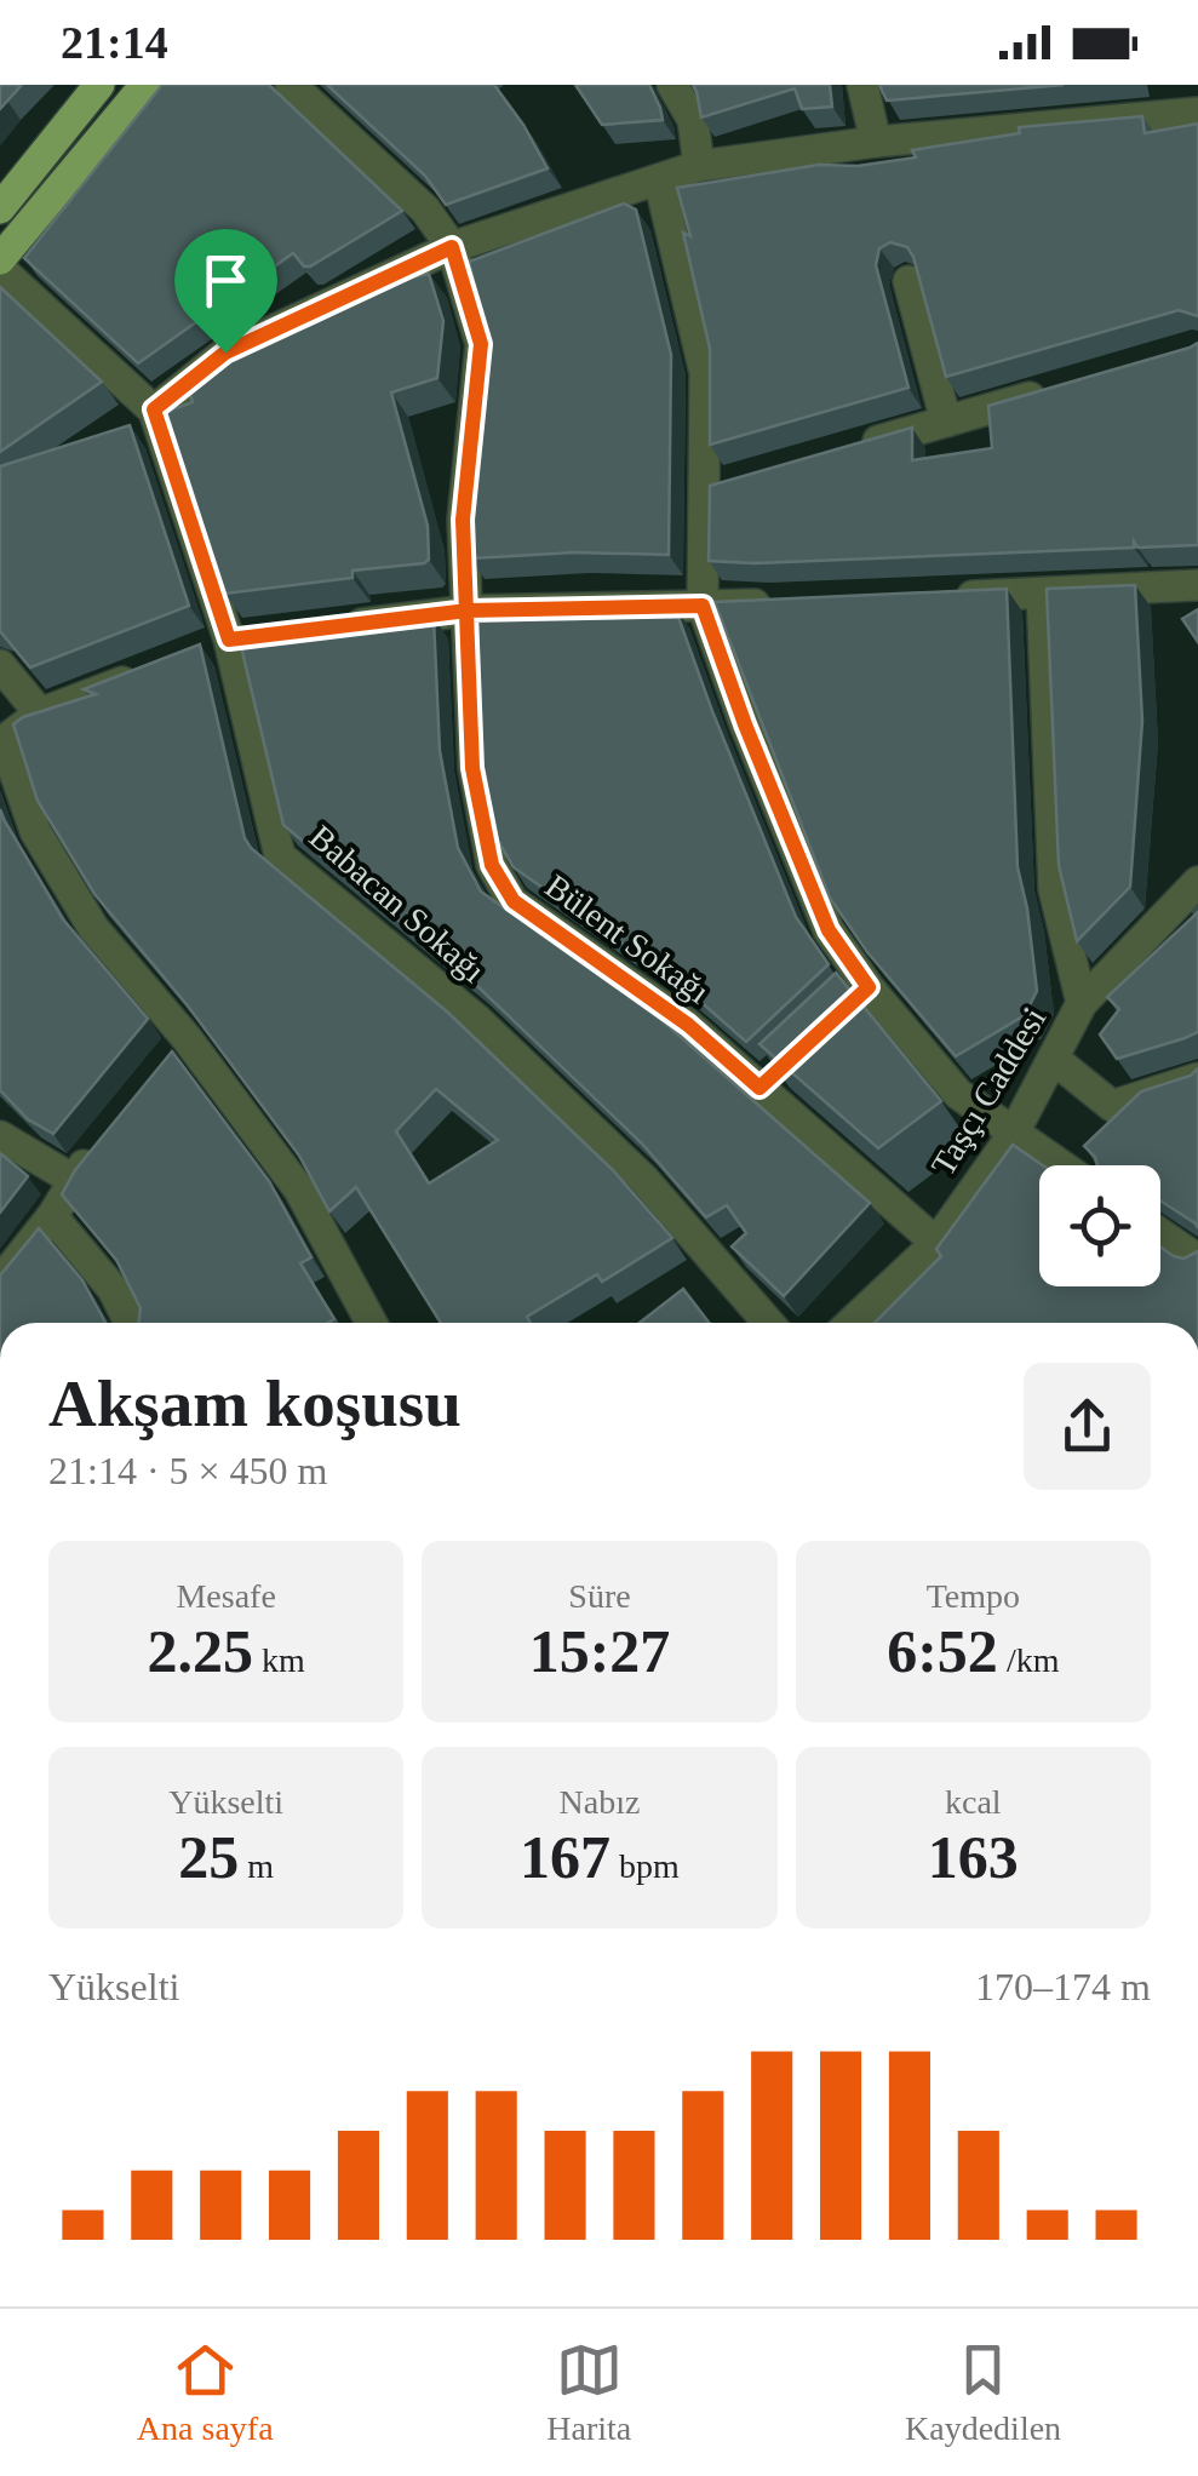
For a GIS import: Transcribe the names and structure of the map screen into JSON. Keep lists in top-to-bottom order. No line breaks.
{"streets":{"street":["Babacan Sokağı","Bülent Sokağı","Taşçı Caddesi"]},"crossings":[["Bülent Sokağı","Taşçı Caddesi"]],"page":{"status":"21:14","heading":["Akşam koşusu","21:14 · 5 × 450 m"],"stats":[["Mesafe","2.25 km"],["Süre","15:27"],["Tempo","6:52 /km"],["Yükselti","25 m"],["Nabız","167 bpm"],["kcal","163"]],"chart":["Yükselti","170–174 m"],"tabs":["Ana sayfa","Harita","Kaydedilen"]}}
